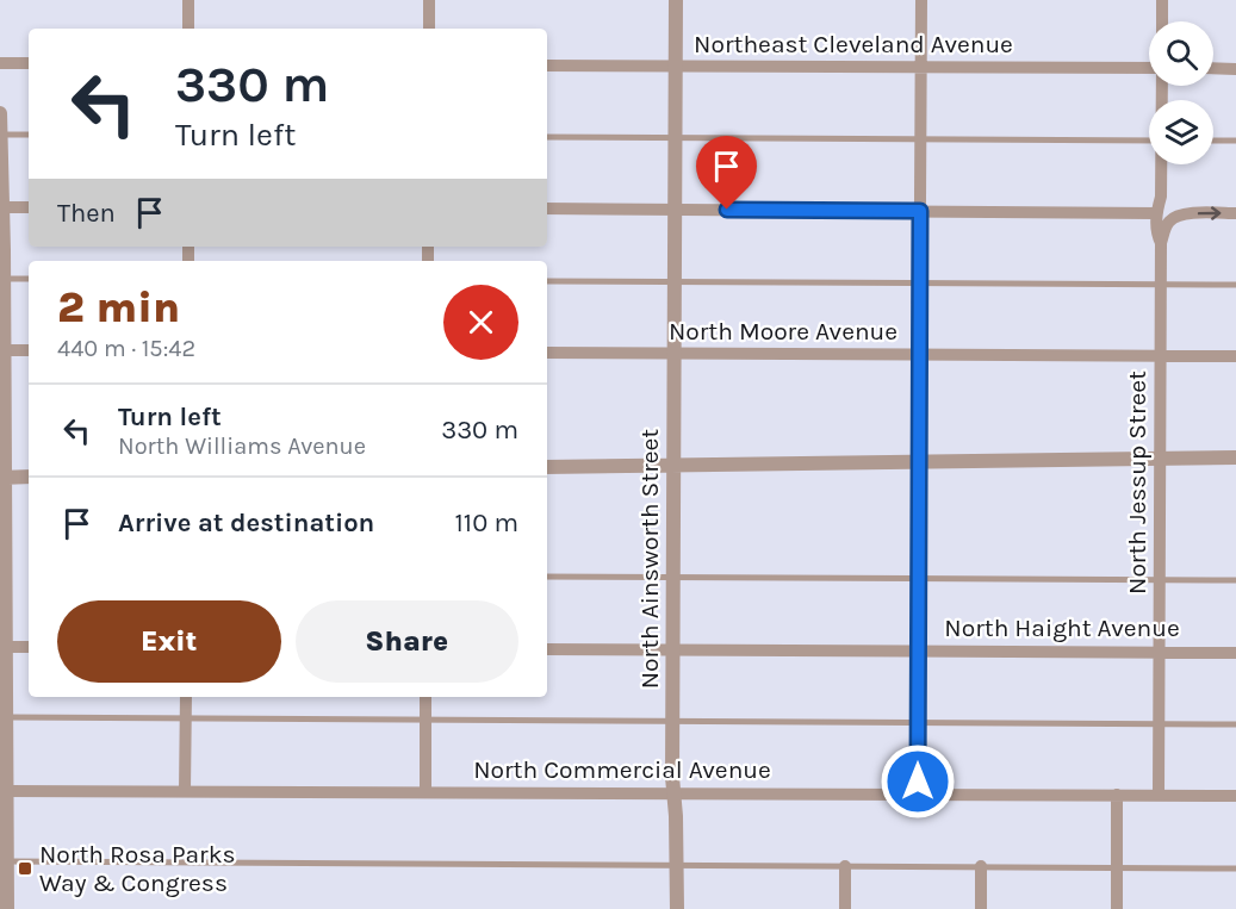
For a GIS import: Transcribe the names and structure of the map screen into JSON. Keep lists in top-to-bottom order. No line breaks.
{"streets":{"street":["Northeast Cleveland Avenue","North Moore Avenue","North Jessup Street","North Ainsworth Street","North Haight Avenue","North Commercial Avenue"]},"crossings":[["Northeast Cleveland Avenue","North Ainsworth Street"],["North Moore Avenue","North Jessup Street"],["North Moore Avenue","North Ainsworth Street"],["North Jessup Street","North Haight Avenue"],["North Jessup Street","North Commercial Avenue"],["North Ainsworth Street","North Haight Avenue"],["North Ainsworth Street","North Commercial Avenue"]],"places":{"transit":["North Rosa Parks Way & Congress"]},"page":{"turn":["330 m","Turn left"],"then":"Then","heading":["2 min","440 m · 15:42"],"list":[{"name":"Turn left","note":"North Williams Avenue","value":"330 m"},{"name":"Arrive at destination","value":"110 m"}],"buttons":["Exit","Share"]}}
